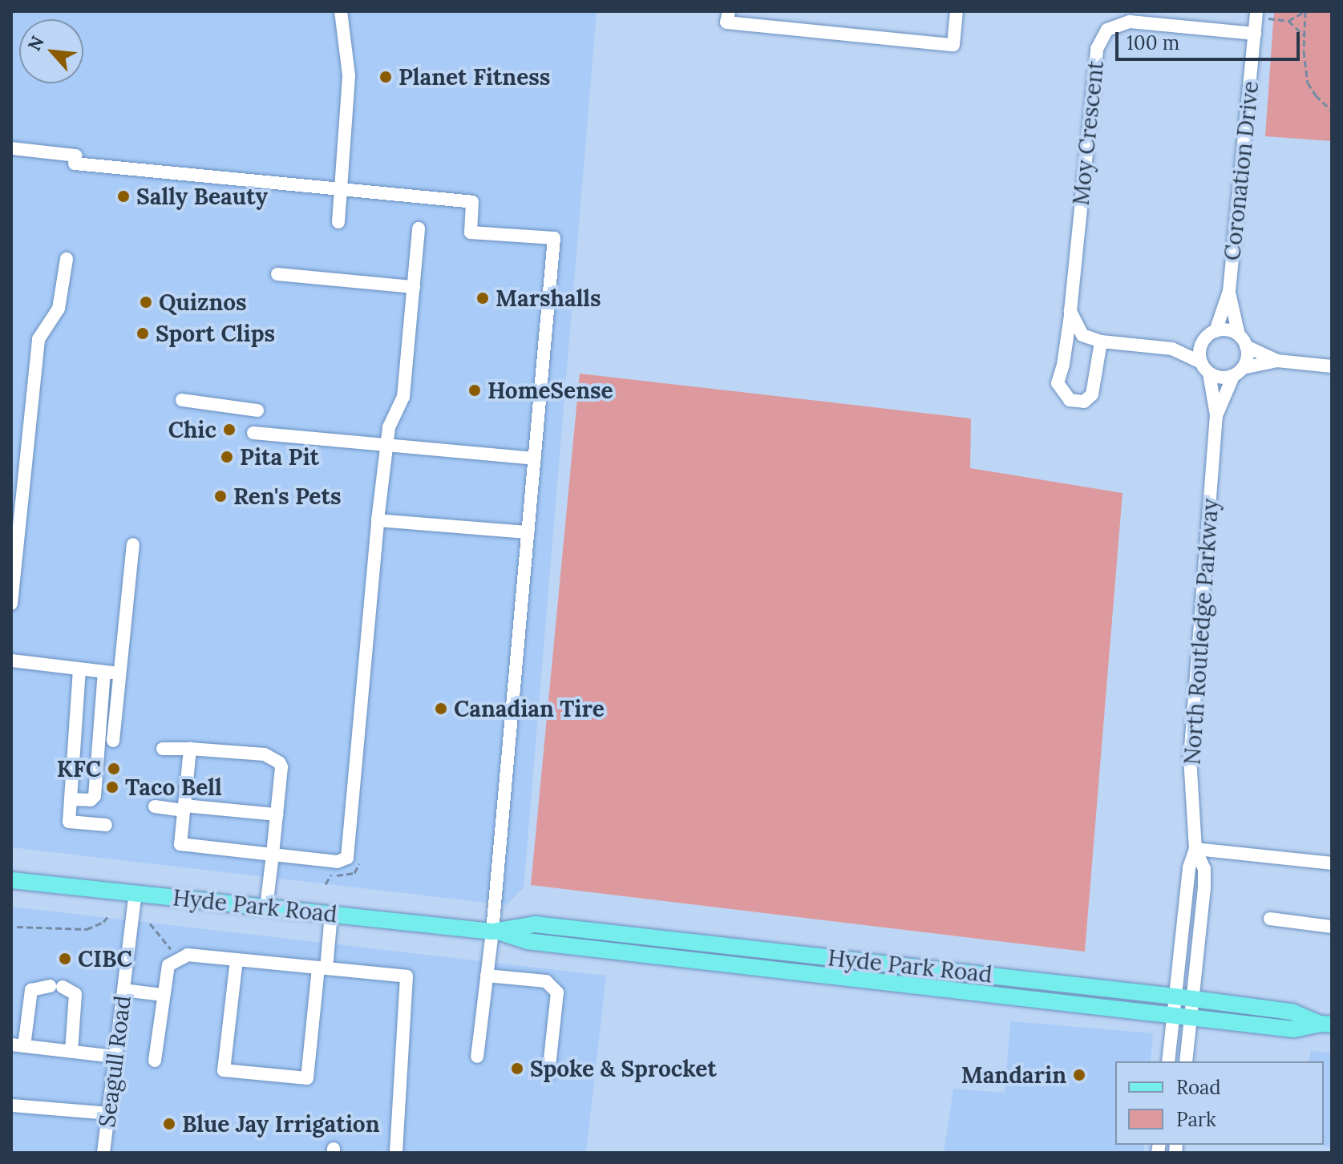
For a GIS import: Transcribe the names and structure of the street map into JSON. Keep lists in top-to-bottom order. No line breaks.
{"streets":{"main road":["Hyde Park Road"],"street":["Moy Crescent","Coronation Drive","North Routledge Parkway","Seagull Road"]},"crossings":[["Moy Crescent","Coronation Drive"],["Coronation Drive","North Routledge Parkway"],["North Routledge Parkway","Hyde Park Road"],["Hyde Park Road","Seagull Road"]],"places":["Planet Fitness","Sally Beauty","Marshalls","Quiznos","Sport Clips","HomeSense","Chic","Pita Pit","Ren's Pets","Canadian Tire","KFC","Taco Bell","CIBC","Spoke & Sprocket","Mandarin","Blue Jay Irrigation"],"legend":["Road","Park"],"scale_bar":"100 m","north":"top left"}
